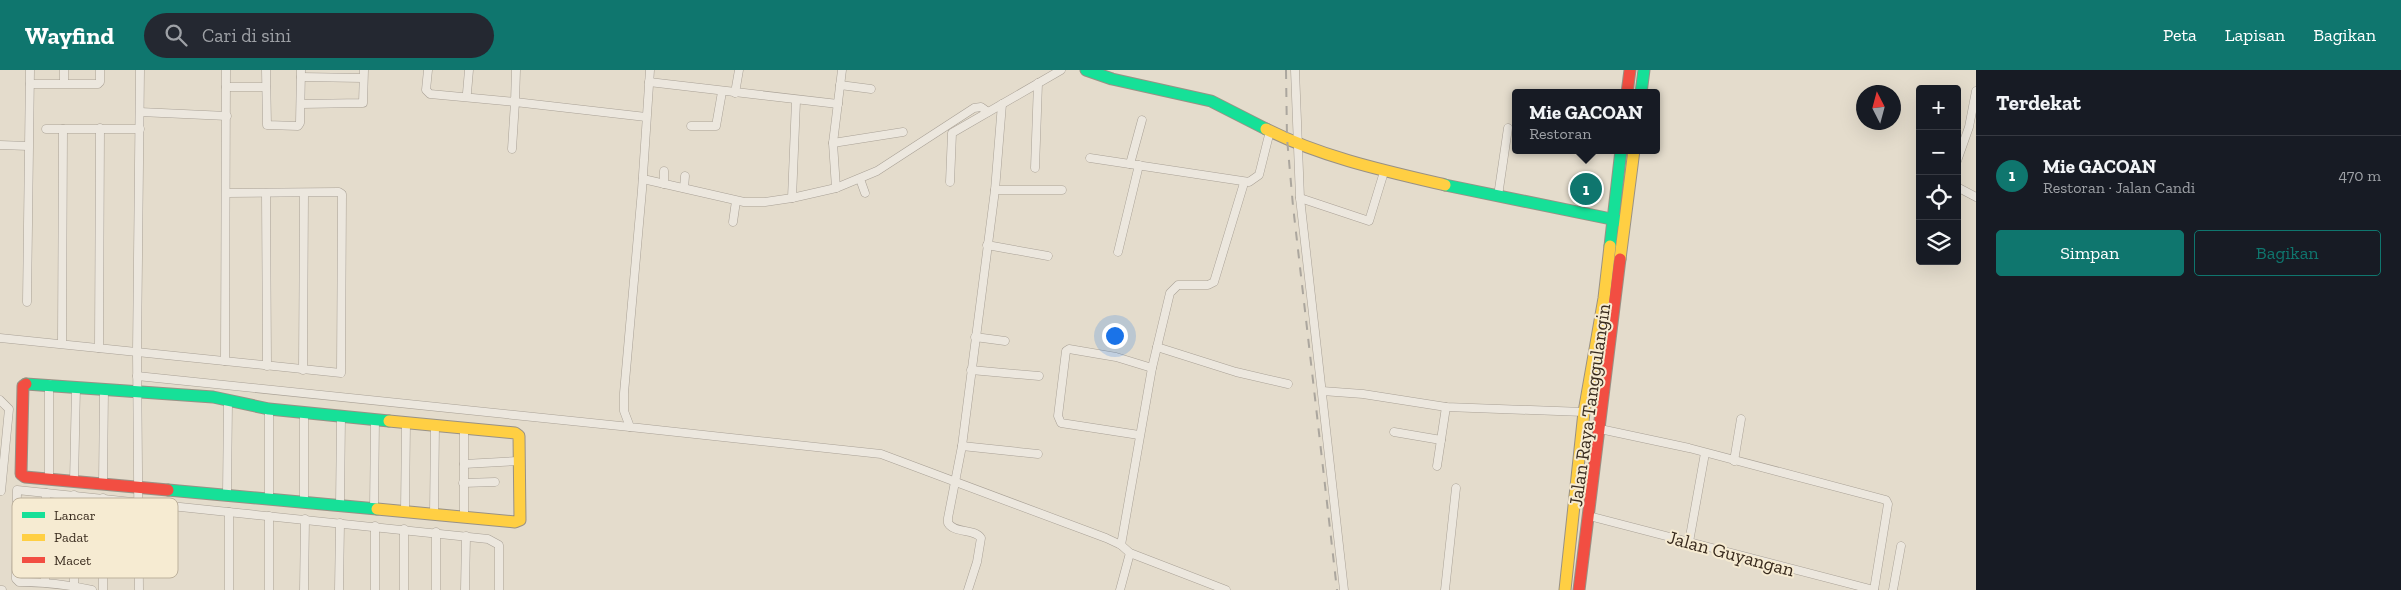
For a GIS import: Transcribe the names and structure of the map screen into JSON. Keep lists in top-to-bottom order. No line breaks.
{"streets":{"main road":["Jalan Raya Tanggulangin"],"street":["Jalan Guyangan"]},"legend":["Lancar","Padat","Macet"],"north":"top","page":{"header":"Wayfind","search":"Cari di sini","nav":["Peta","Lapisan","Bagikan"],"heading":"Terdekat","map_buttons":["+","−"],"popup":["Mie GACOAN","Restoran"],"list":[{"mark":"1","name":"Mie GACOAN","note":"Restoran · Jalan Candi","value":"470 m"}],"pins":"1","buttons":["Simpan","Bagikan"]}}
